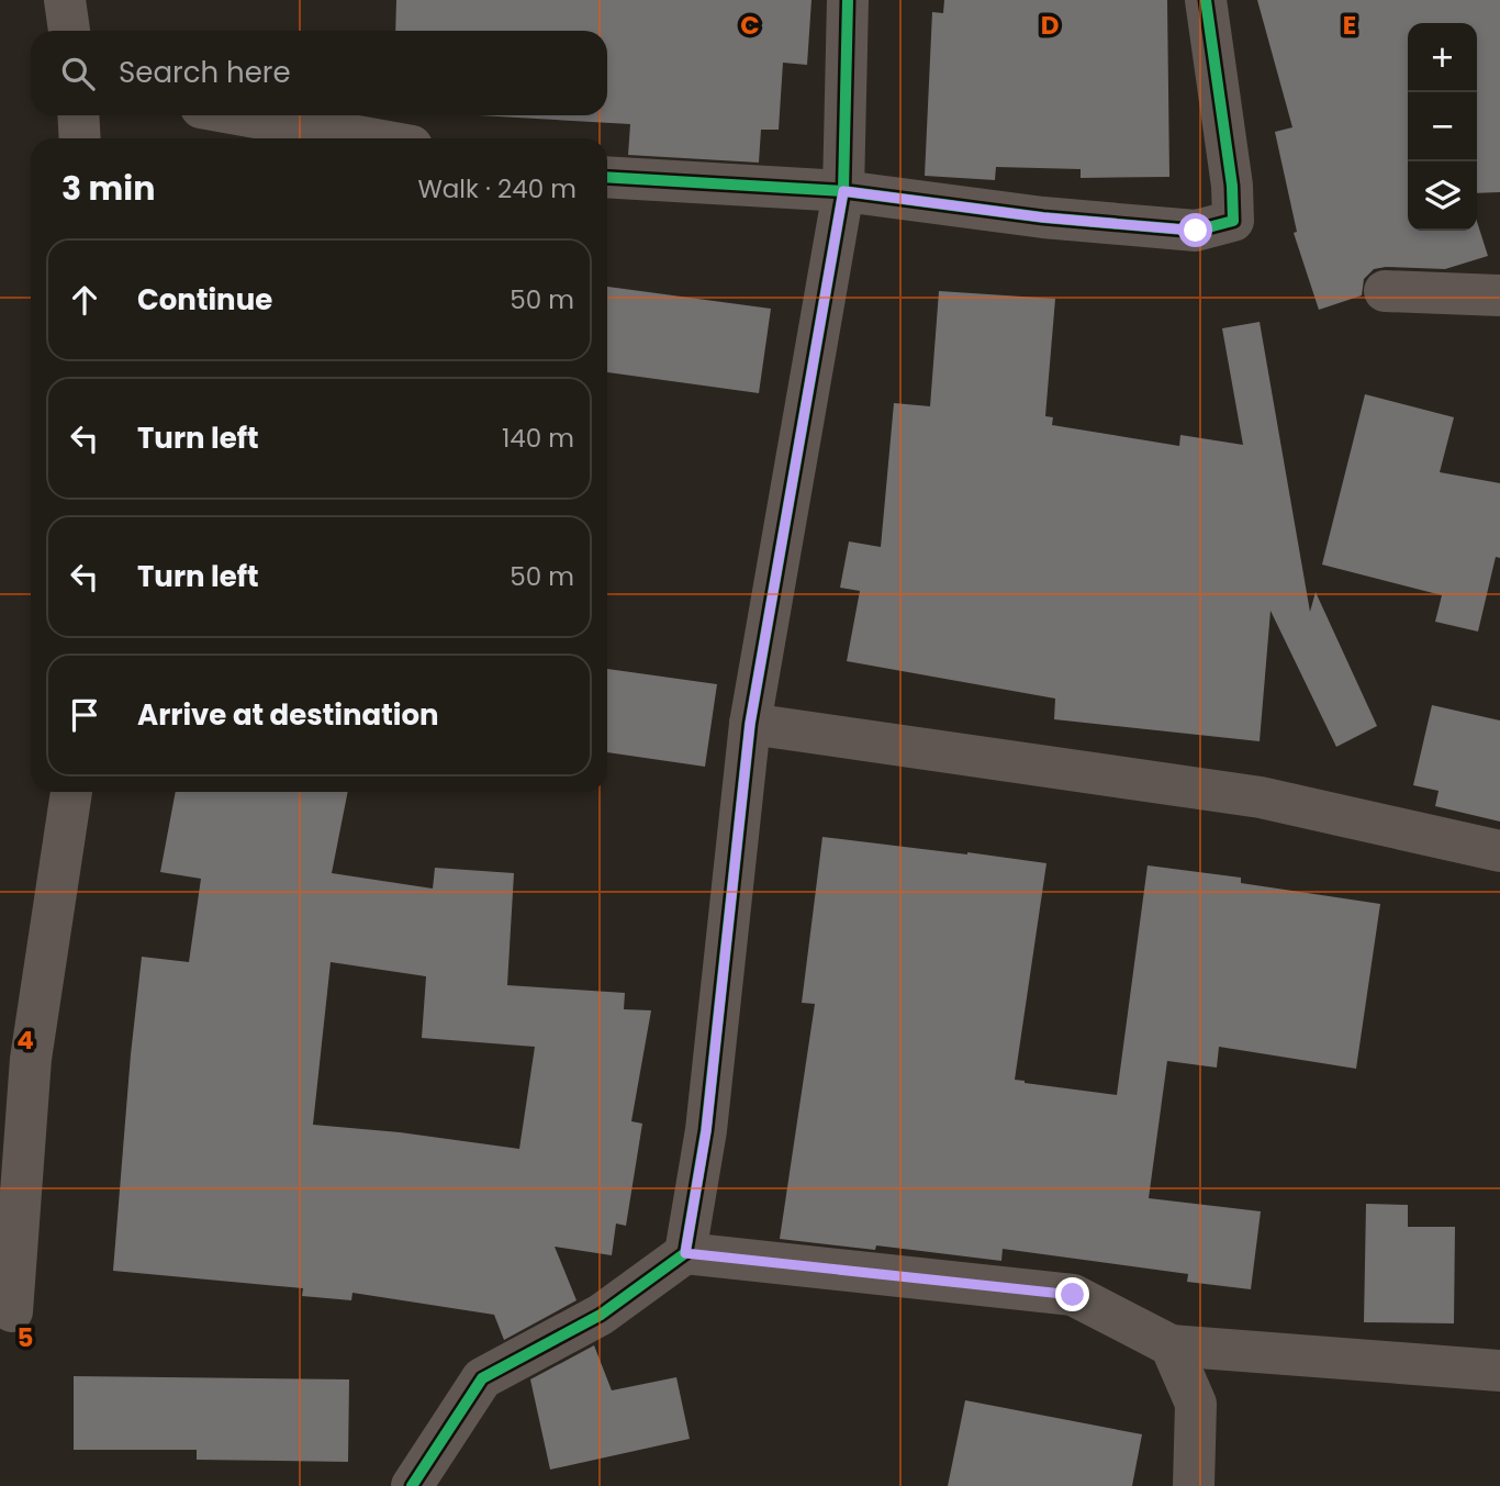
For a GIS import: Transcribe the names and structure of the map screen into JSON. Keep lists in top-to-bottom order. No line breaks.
{"page":{"map_buttons":["+","−"],"search":"Search here","heading":["3 min","Walk · 240 m"],"list":[["Continue","50 m"],["Turn left","140 m"],["Turn left","50 m"],"Arrive at destination"]},"grid":{"columns":["C","D","E"],"rows":["4","5"]}}
